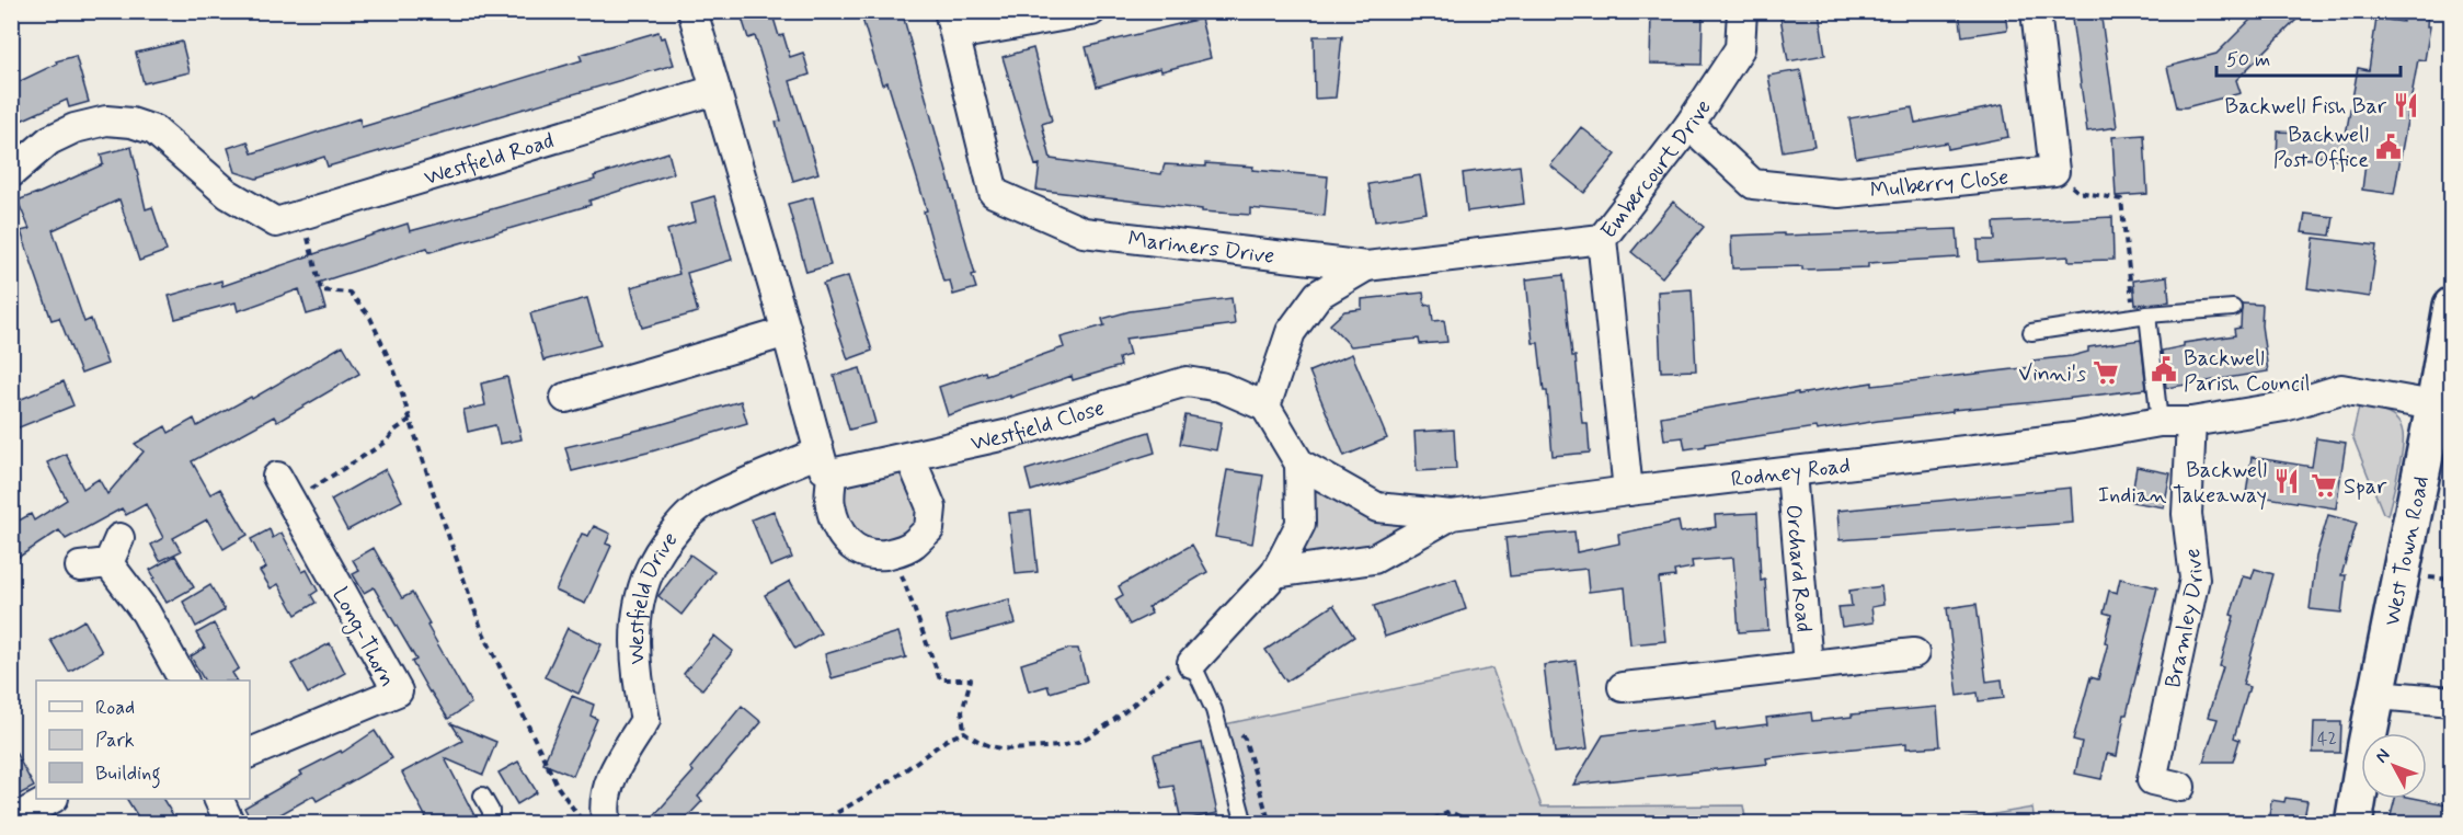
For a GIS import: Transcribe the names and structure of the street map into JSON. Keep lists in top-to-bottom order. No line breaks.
{"streets":{"main road":["West Town Road"],"street":["Westfield Road","Embercourt Drive","Mulberry Close","Mariners Drive","Westfield Close","Rodney Road","Orchard Road","Westfield Drive","Bramley Drive","Long-Thorn"]},"crossings":[["Embercourt Drive","Mulberry Close"],["Embercourt Drive","Mariners Drive"],["Embercourt Drive","Rodney Road"],["Westfield Close","Westfield Drive"],["Rodney Road","West Town Road"],["Rodney Road","Orchard Road"],["Rodney Road","Bramley Drive"]],"places":{"restaurant":["Backwell Fish Bar","Backwell Indian Takeaway"],"public building":["Backwell Post Office","Backwell Parish Council"],"supermarket":["Vinni's","Spar"]},"house_numbers":["42"],"legend":["Road","Park","Building"],"scale_bar":"50 m","north":"top left"}
